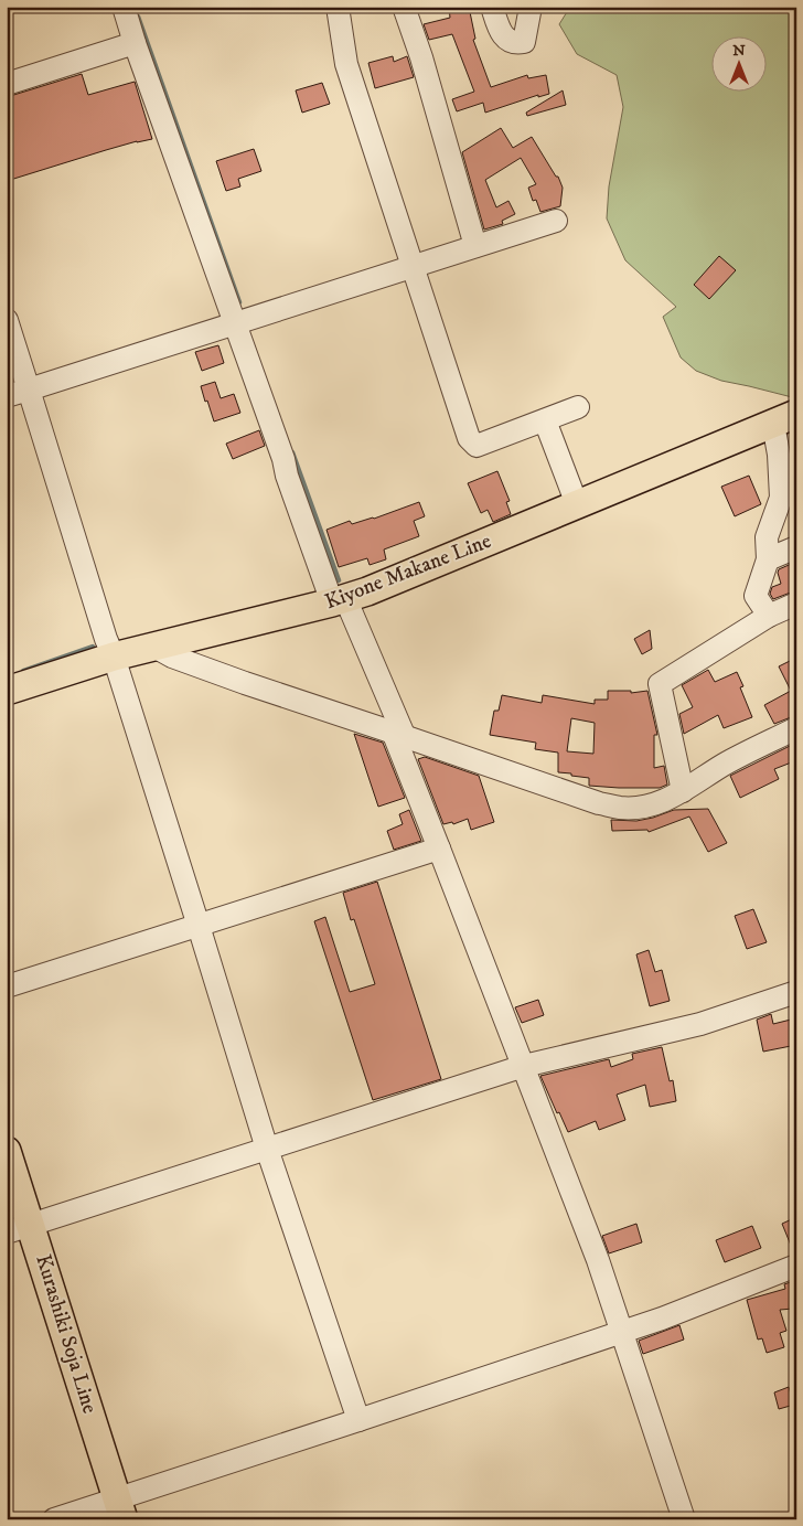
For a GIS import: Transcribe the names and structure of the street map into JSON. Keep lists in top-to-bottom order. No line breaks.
{"streets":{"main road":["Kiyone Makane Line","Kurashiki Soja Line"]},"north":"top"}
